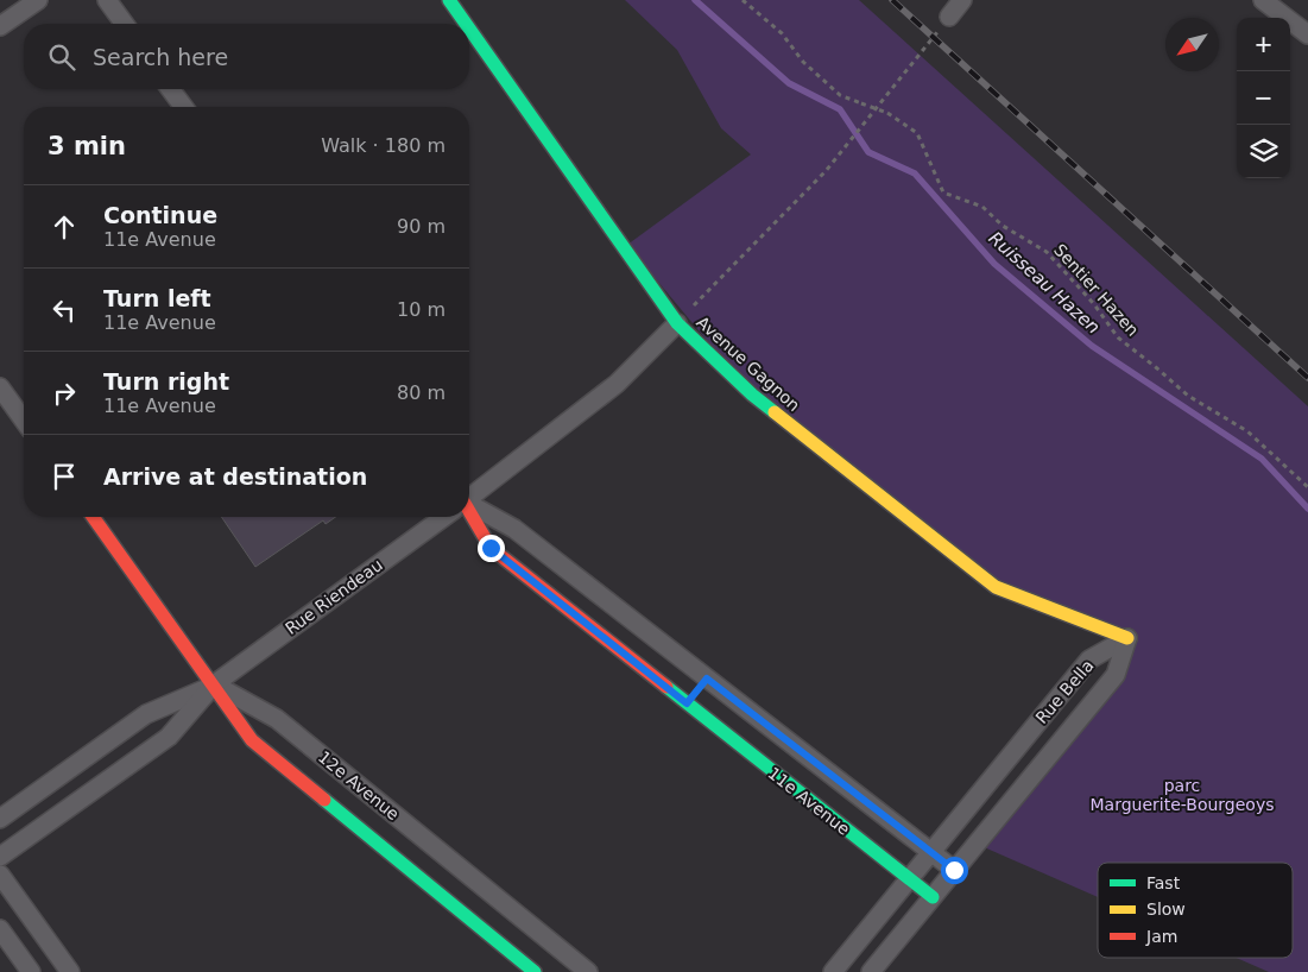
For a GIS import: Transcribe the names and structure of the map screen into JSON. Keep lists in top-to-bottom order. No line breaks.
{"streets":{"street":["Avenue Gagnon","Rue Riendeau","Rue Bella","12e Avenue","11e Avenue"],"path":["Sentier Hazen"]},"crossings":[["Avenue Gagnon","Rue Riendeau"],["Avenue Gagnon","Rue Bella"],["Rue Riendeau","12e Avenue"],["Rue Bella","11e Avenue"]],"water":["Ruisseau Hazen"],"parks":["parc Marguerite-Bourgeoys"],"legend":["Fast","Slow","Jam"],"north":"bottom left","page":{"map_buttons":["+","−"],"search":"Search here","heading":["3 min","Walk · 180 m"],"list":[["Continue","11e Avenue","90 m"],["Turn left","11e Avenue","10 m"],["Turn right","11e Avenue","80 m"],"Arrive at destination"]}}
